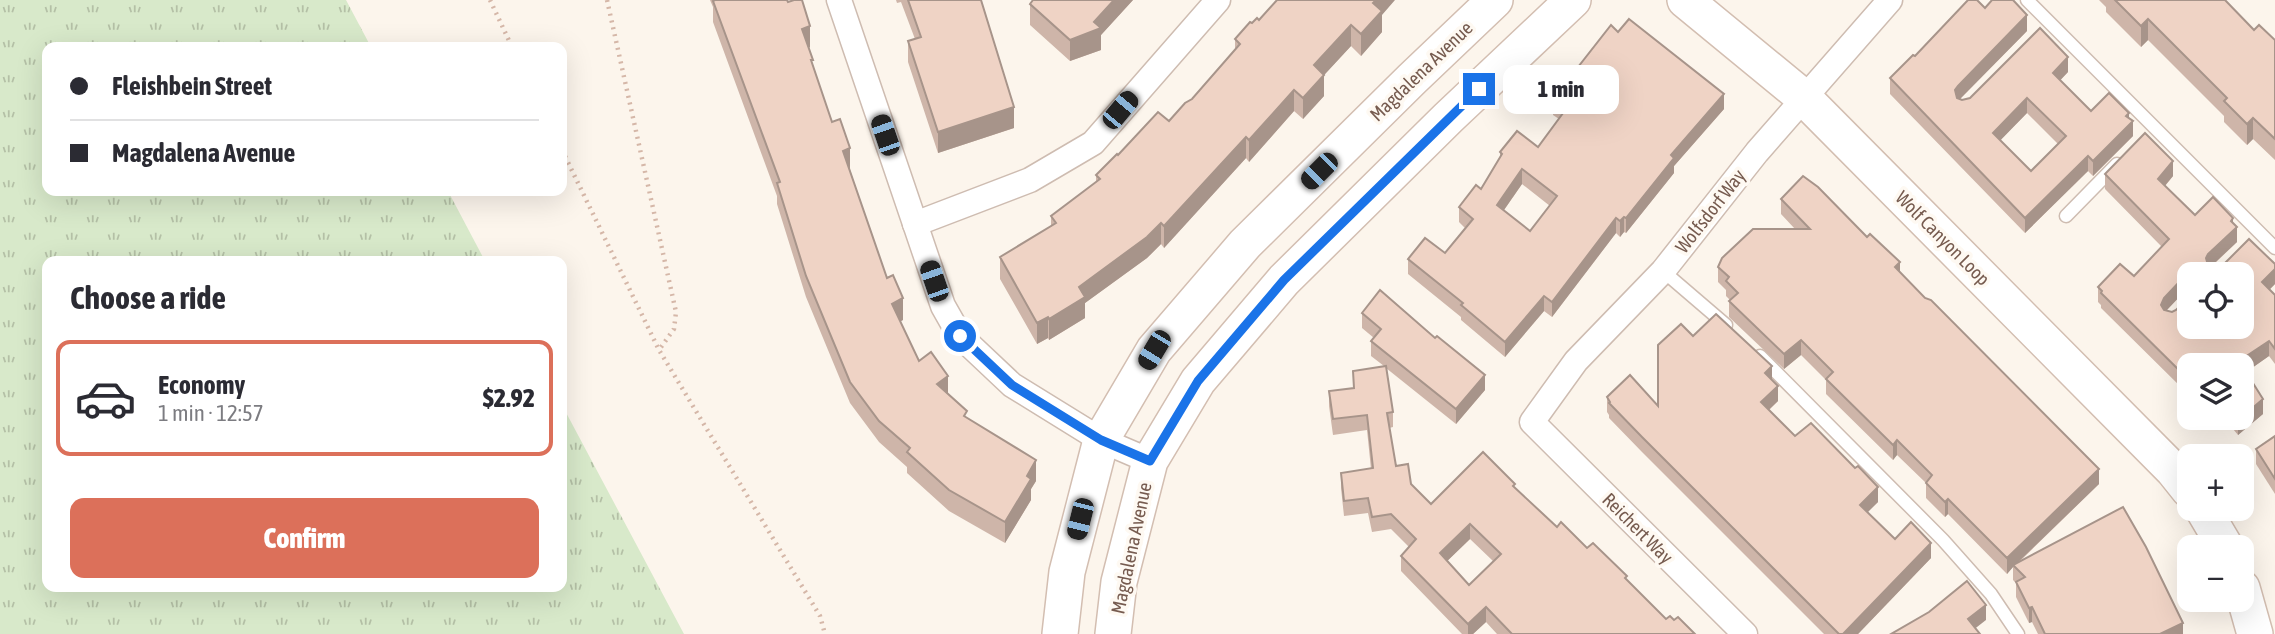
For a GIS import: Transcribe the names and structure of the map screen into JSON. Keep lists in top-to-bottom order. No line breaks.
{"streets":{"street":["Magdalena Avenue","Wolfsdorf Way","Wolf Canyon Loop","Reichert Way"]},"crossings":[["Wolfsdorf Way","Wolf Canyon Loop"],["Wolfsdorf Way","Reichert Way"]],"page":{"banner":["Fleishbein Street","Magdalena Avenue"],"bubble":"1 min","heading":"Choose a ride","map_buttons":["+","−"],"list":[{"name":"Economy","note":"1 min · 12:57","value":"$2.92"}],"buttons":"Confirm"}}
